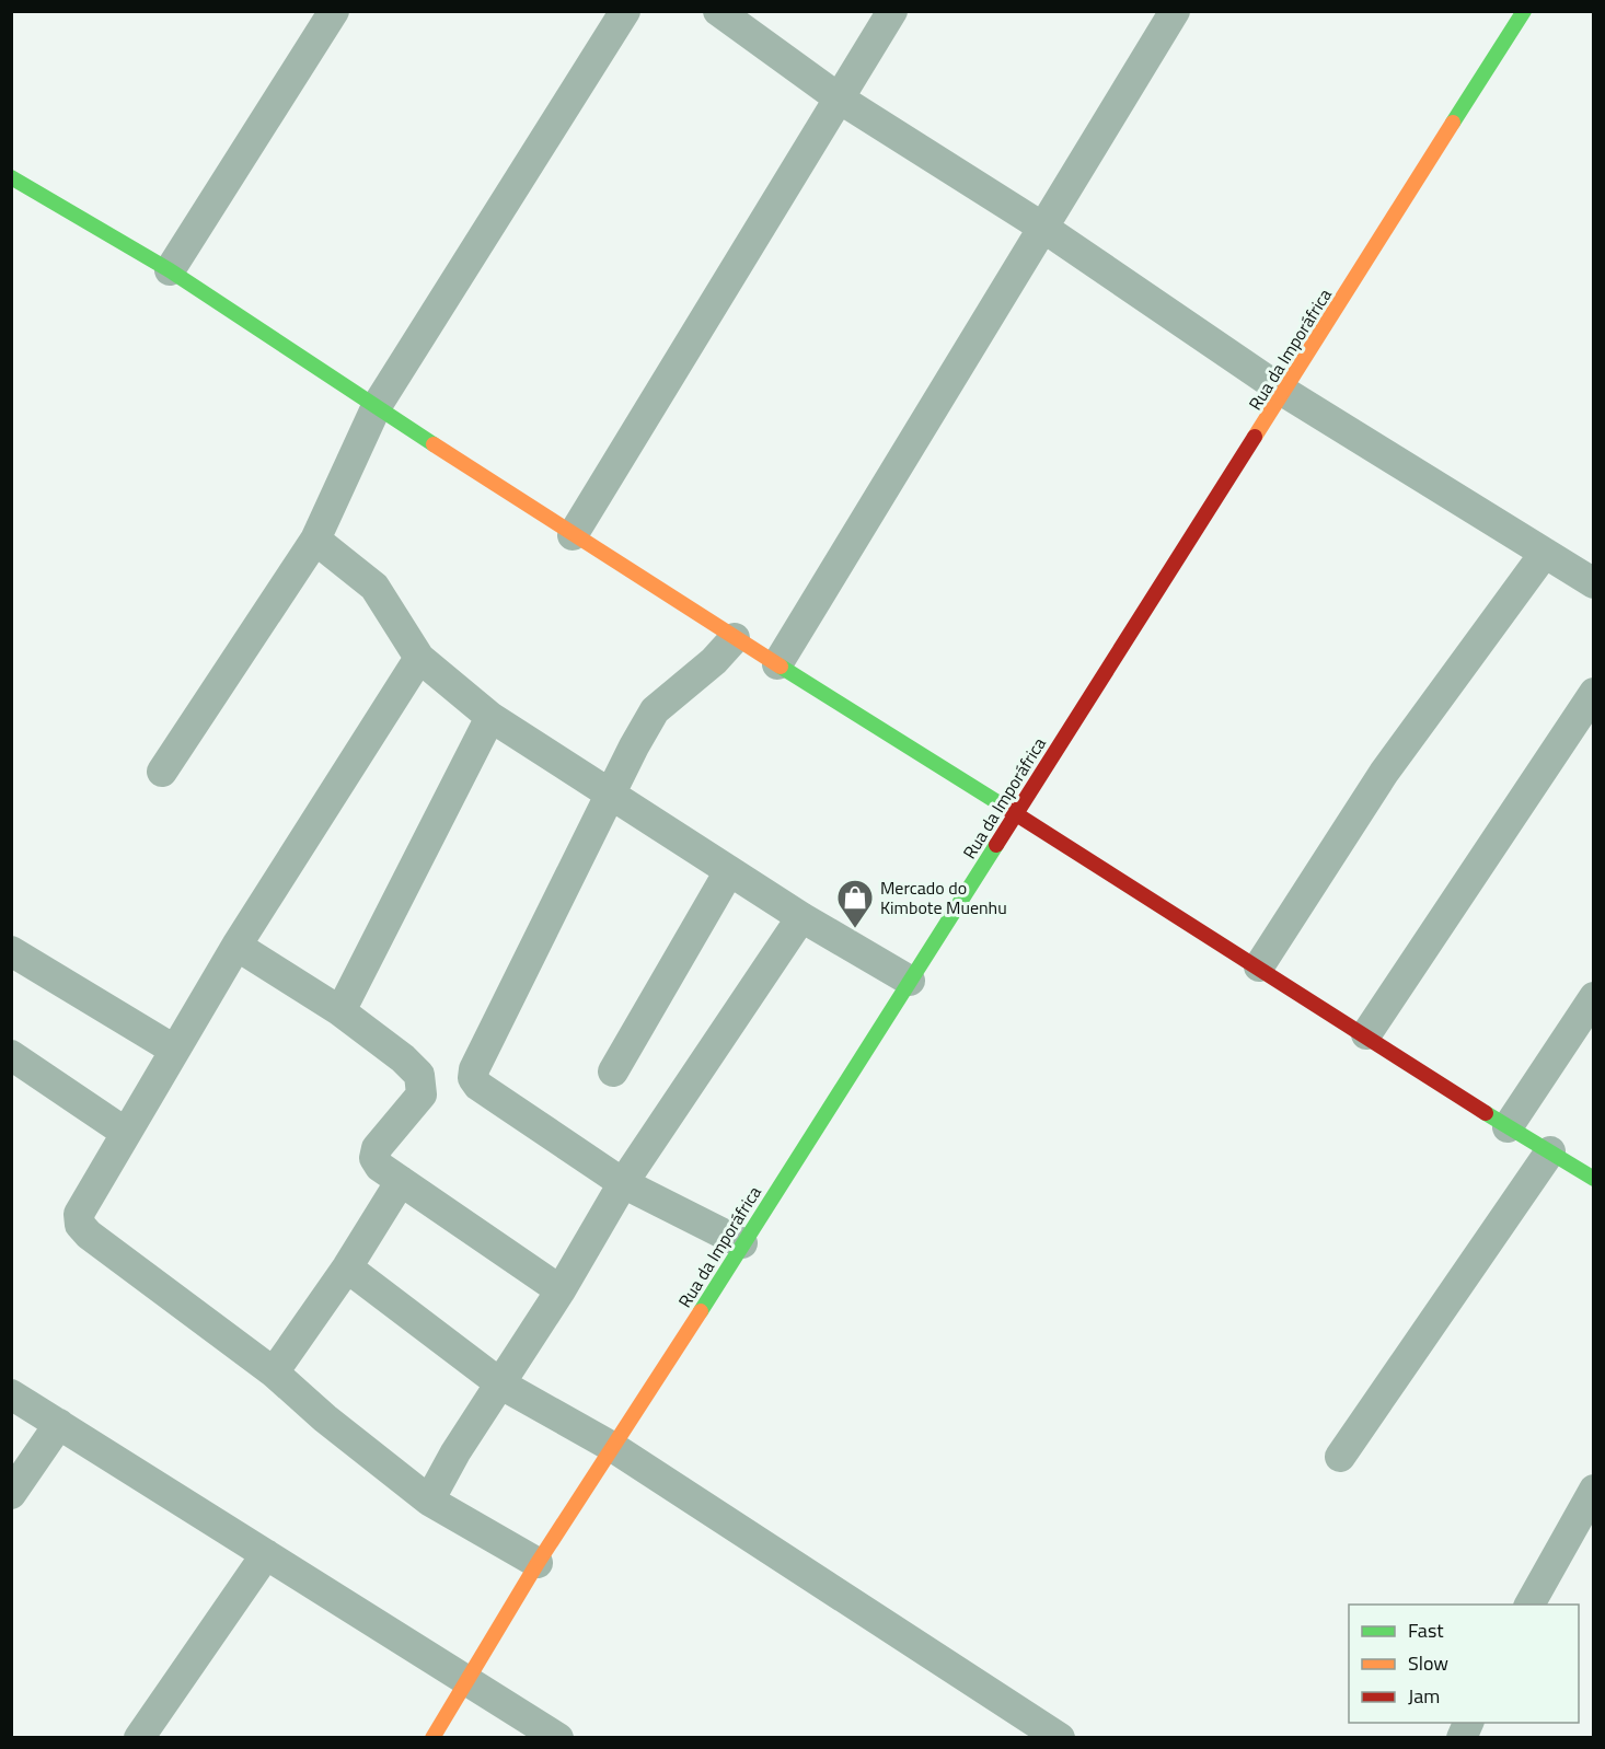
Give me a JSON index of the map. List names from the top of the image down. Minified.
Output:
{"streets":{"street":["Rua da Imporáfrica"]},"places":{"shop":["Mercado do Kimbote Muenhu"]},"legend":["Fast","Slow","Jam"]}
